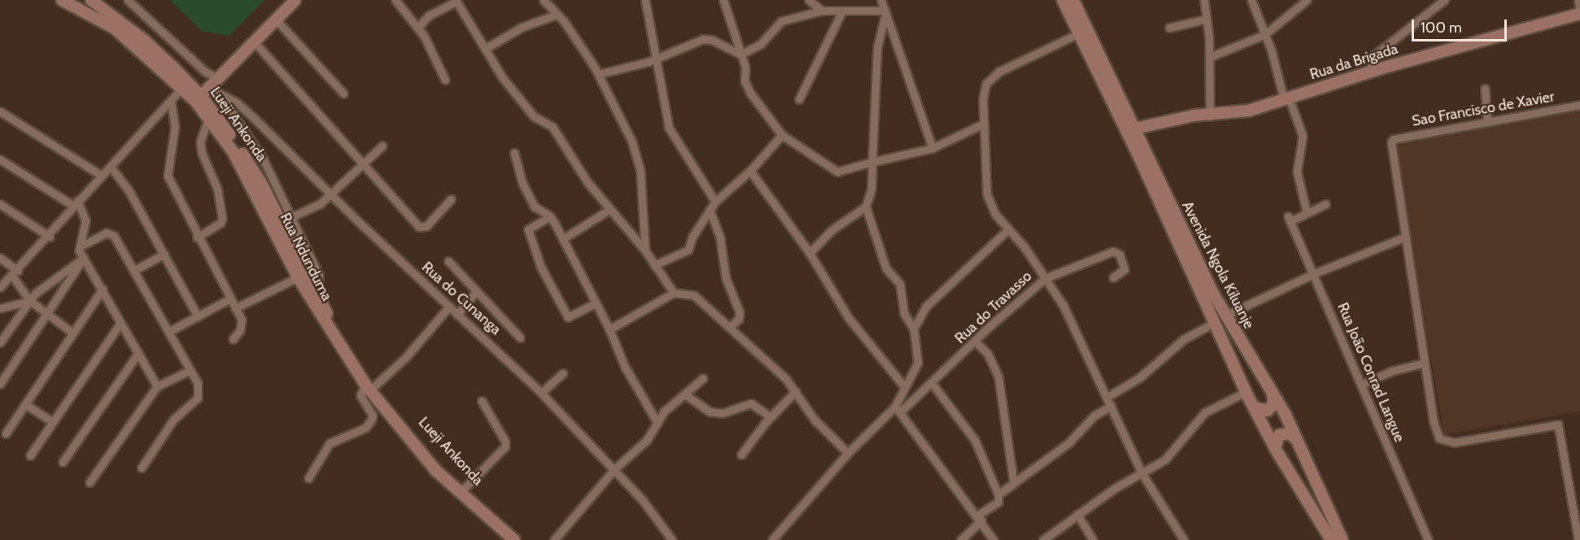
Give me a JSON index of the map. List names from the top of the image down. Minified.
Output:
{"streets":{"main road":["Rua da Brigada","Lueji Ankonda","Rua Ndunduma","Avenida Ngola Kiluanje"],"street":["Sao Francisco de Xavier","Rua do Cunanga","Rua do Travasso","Rua João Conrad Langue"]},"crossings":[["Rua da Brigada","Avenida Ngola Kiluanje"],["Lueji Ankonda","Rua Ndunduma"],["Lueji Ankonda","Rua do Cunanga"]],"scale_bar":"100 m"}
